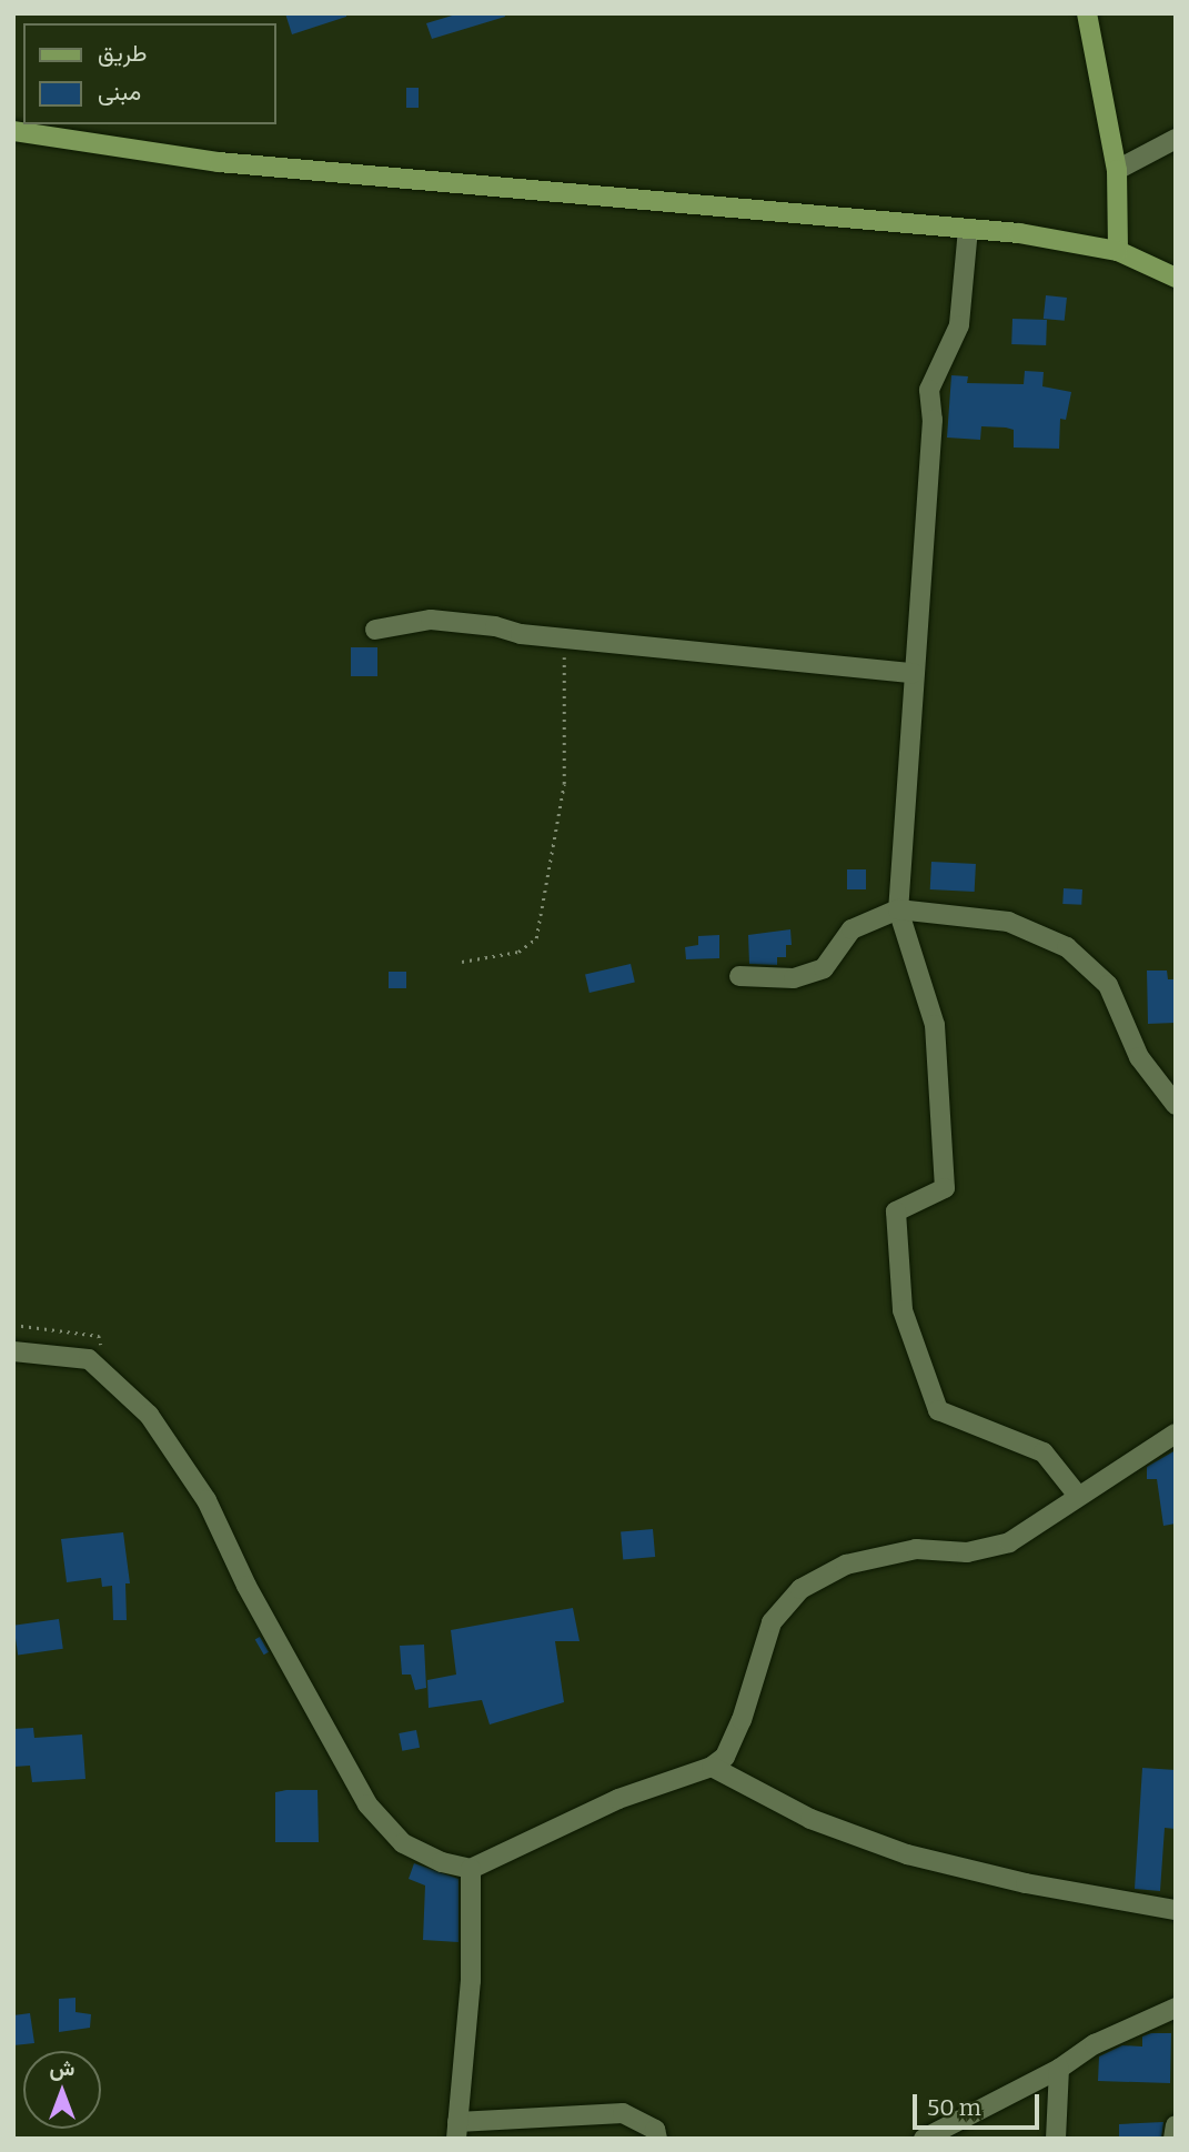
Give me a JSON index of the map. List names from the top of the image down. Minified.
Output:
{"legend":["طريق","مبنى"],"scale_bar":"50 m","north":"top"}
